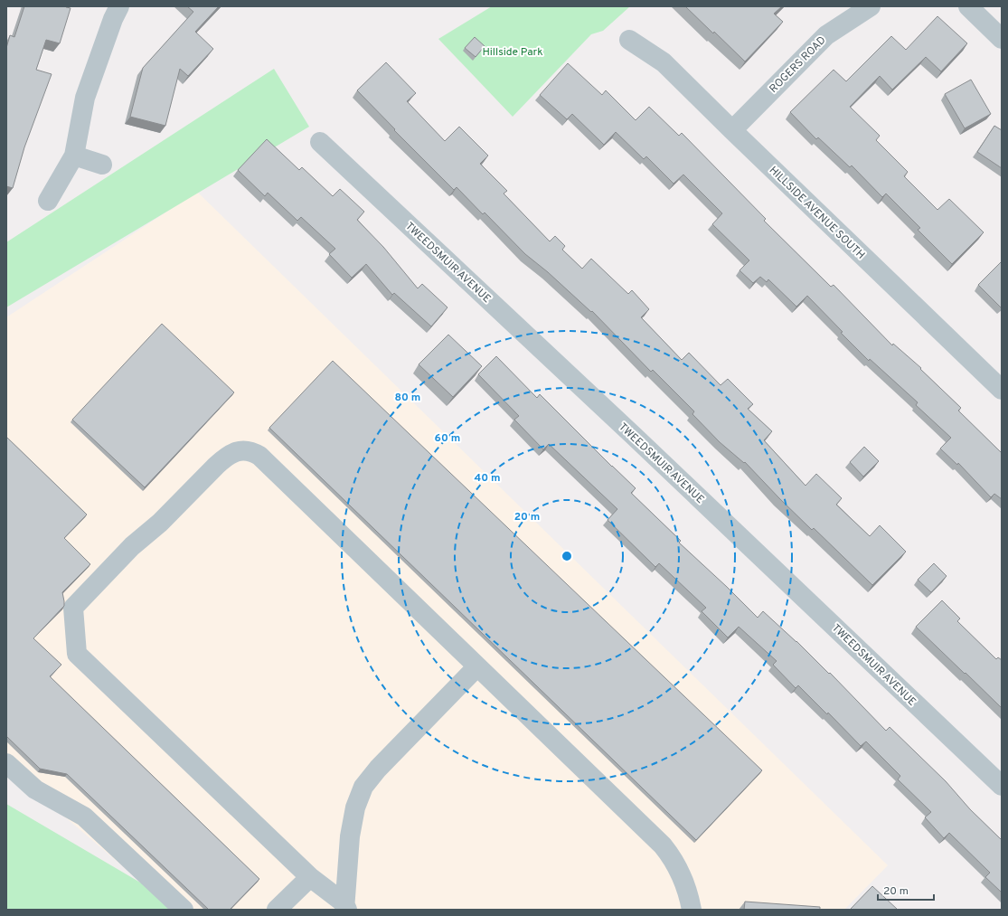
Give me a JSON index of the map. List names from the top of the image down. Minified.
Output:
{"streets":{"street":["ROGERS ROAD","HILLSIDE AVENUE SOUTH","TWEEDSMUIR AVENUE"]},"crossings":[["ROGERS ROAD","HILLSIDE AVENUE SOUTH"]],"parks":["Hillside Park"],"scale_bar":"20 m","rings":["80 m","60 m","40 m","20 m"]}
